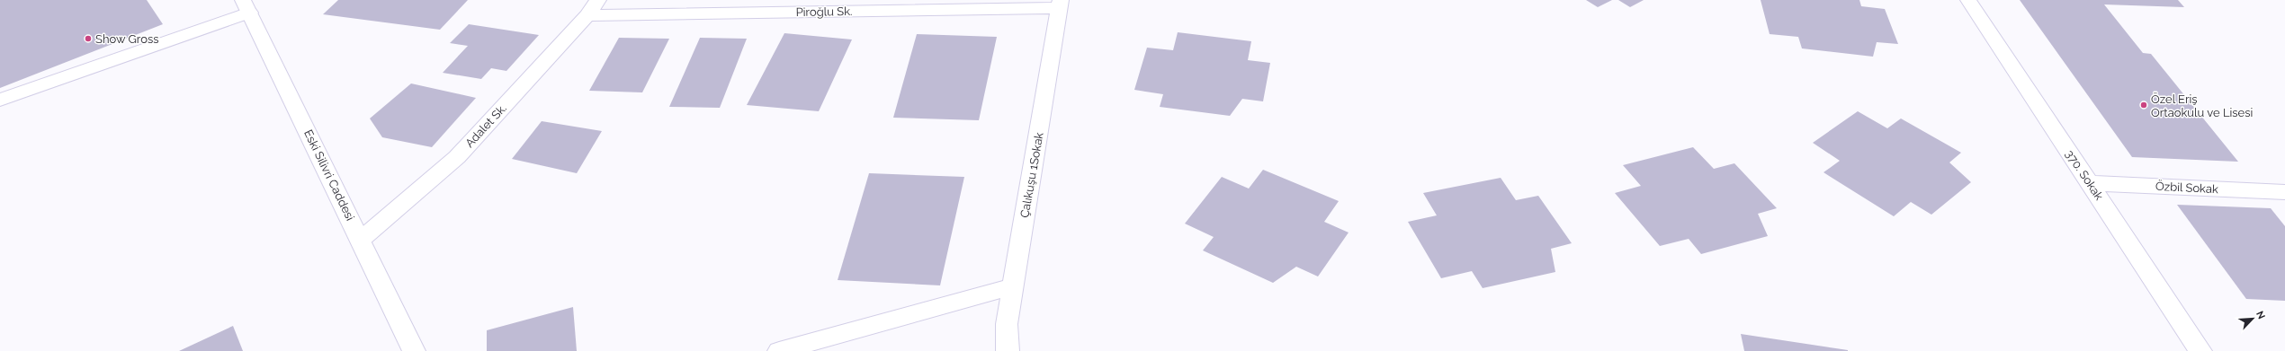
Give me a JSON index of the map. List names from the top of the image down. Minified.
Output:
{"streets":{"street":["Piroğlu Sk.","Adalet Sk.","Eski Silivri Caddesi","Çalıkuşu 1Sokak","370. Sokak","Özbil Sokak"]},"crossings":[["Piroğlu Sk.","Adalet Sk."],["Piroğlu Sk.","Çalıkuşu 1Sokak"],["Adalet Sk.","Eski Silivri Caddesi"],["370. Sokak","Özbil Sokak"]],"places":["Show Gross","Özel Eriş Ortaokulu ve Lisesi"],"north":"top right"}
